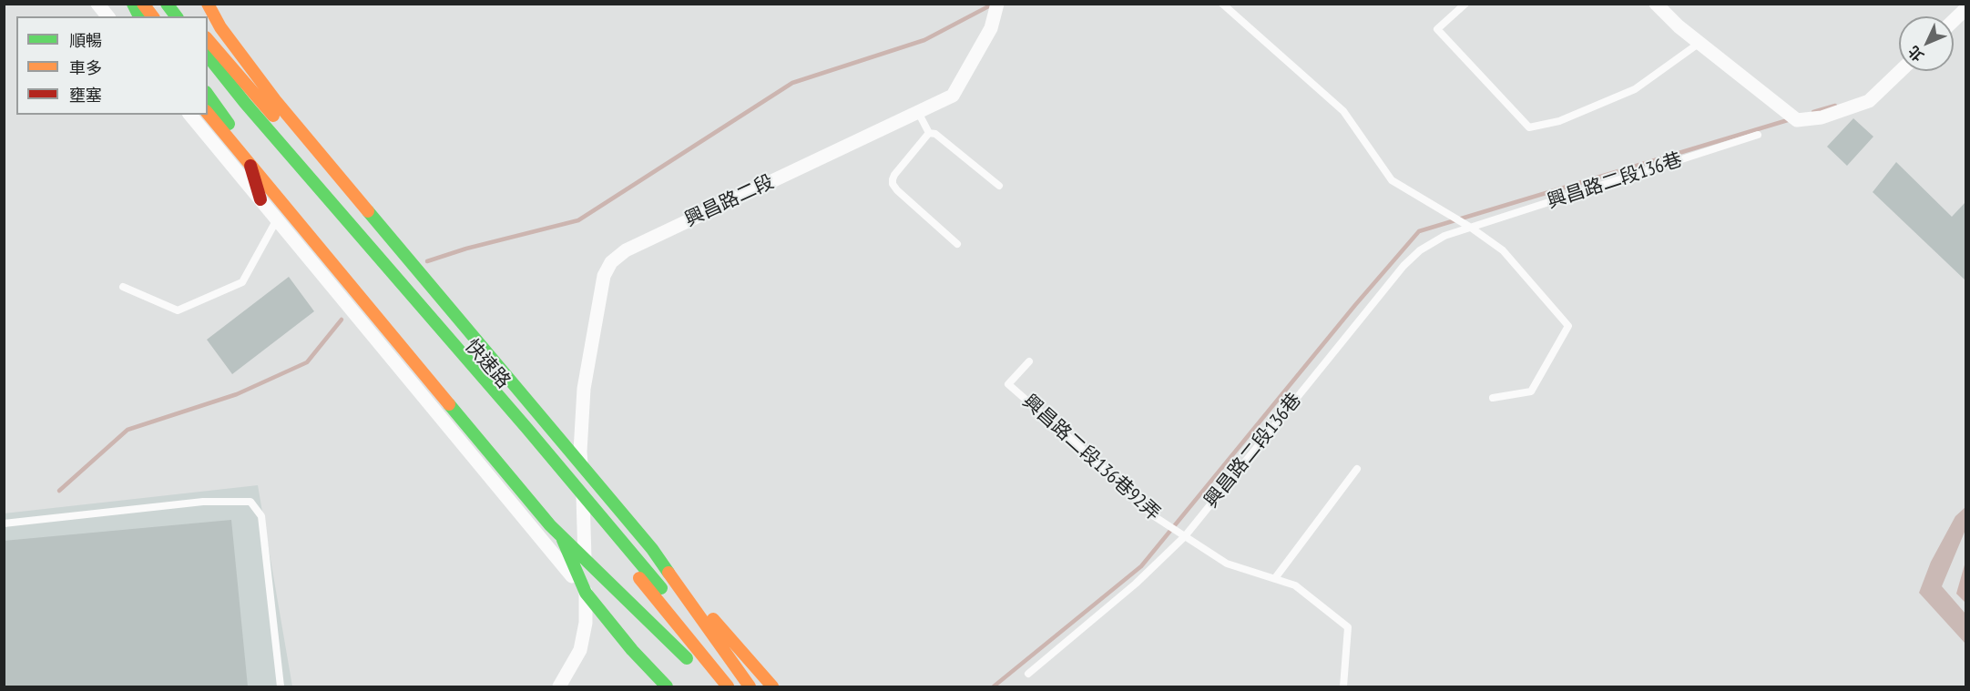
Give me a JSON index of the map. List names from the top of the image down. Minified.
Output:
{"streets":{"main road":["快速路"],"street":["興昌路二段"],"lane":["興昌路二段136巷","興昌路二段136巷92弄"]},"crossings":[["興昌路二段136巷","興昌路二段136巷92弄"],["興昌路二段","快速路"]],"legend":["順暢","車多","壅塞"],"north":"bottom left"}
